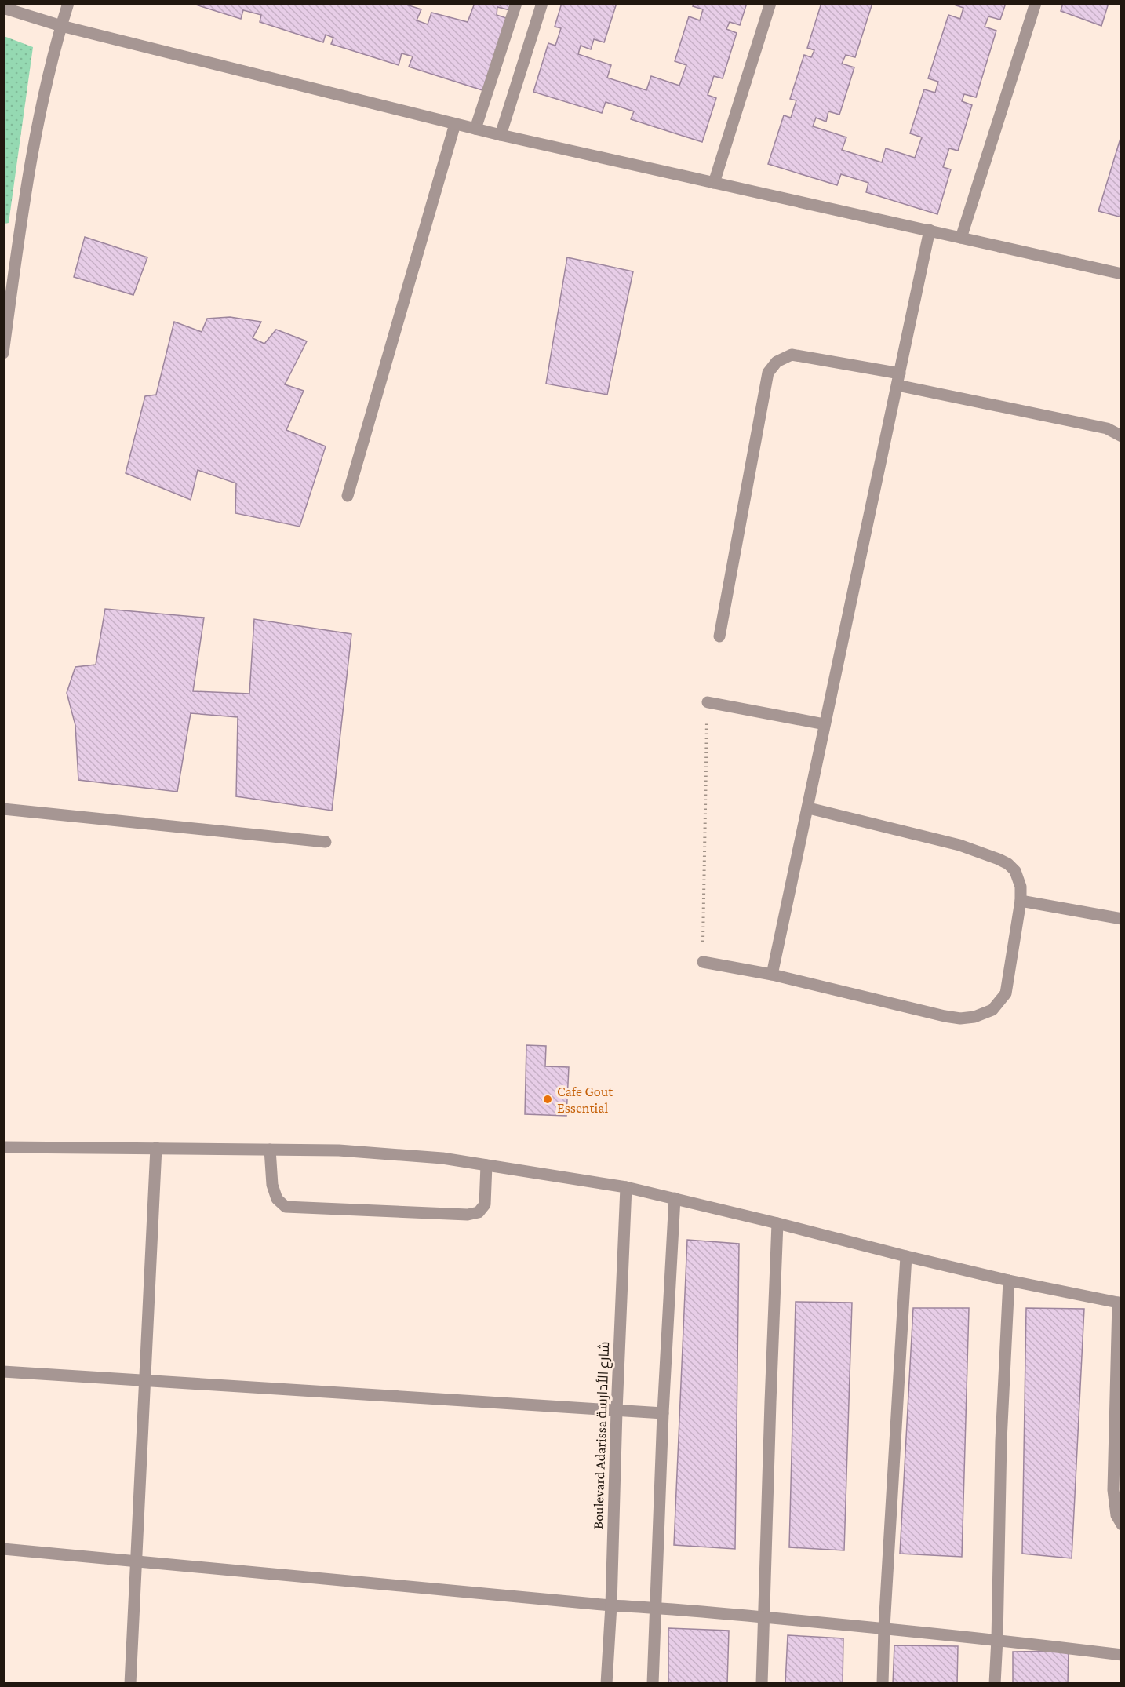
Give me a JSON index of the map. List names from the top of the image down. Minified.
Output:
{"streets":{"street":["Boulevard Adarissa شارع الأدارسة"]},"places":["Cafe Gout Essential"]}
